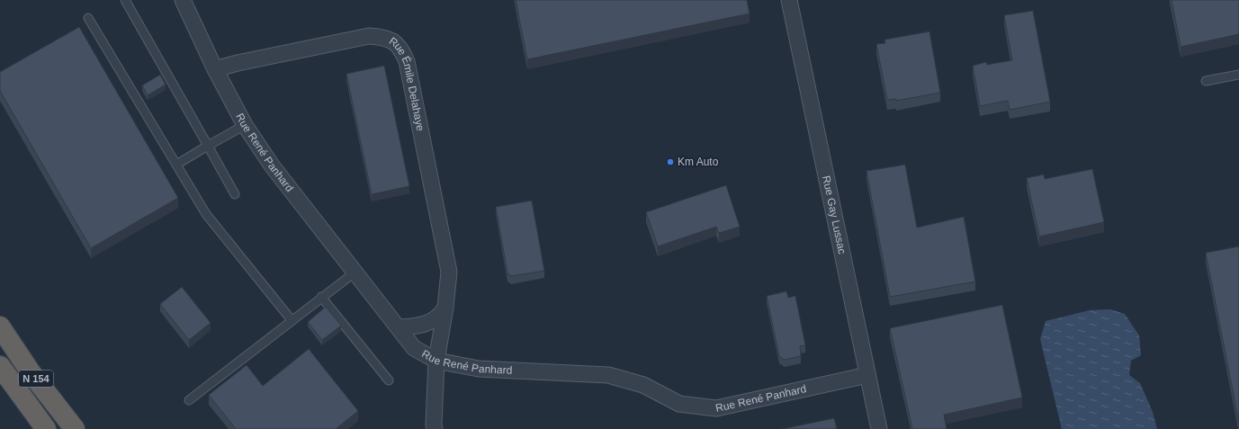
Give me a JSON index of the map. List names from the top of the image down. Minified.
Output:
{"streets":{"highway":["N 154"],"street":["Rue Émile Delahaye","Rue René Panhard","Rue Gay Lussac"]},"crossings":[["Rue Émile Delahaye","Rue René Panhard"],["Rue René Panhard","Rue Gay Lussac"]],"places":["Km Auto"]}
